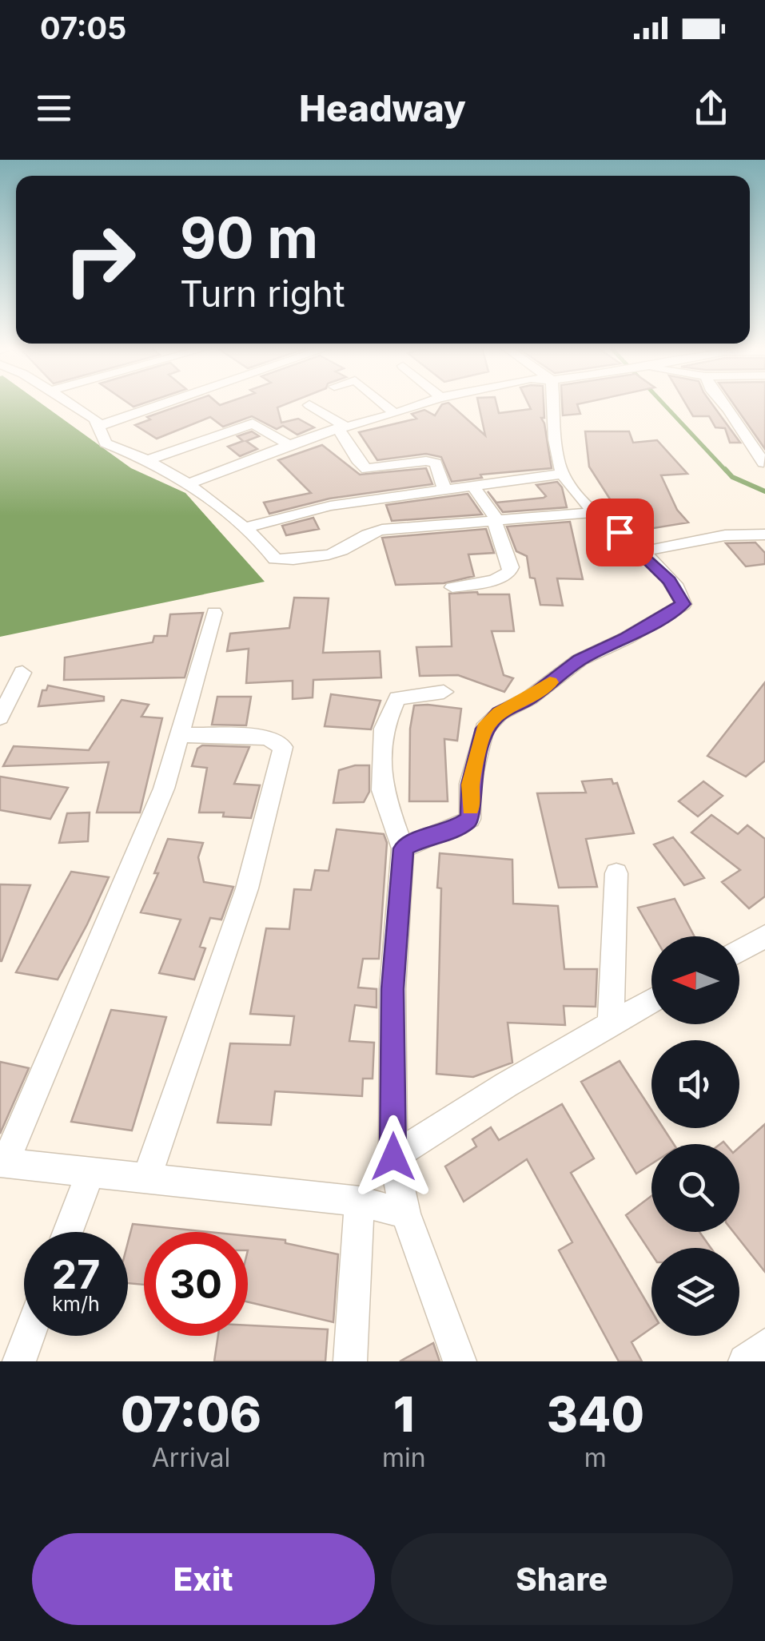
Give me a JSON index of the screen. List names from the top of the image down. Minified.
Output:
{"north":"left","page":{"status":"07:05","header":"Headway","turn":["90 m","Turn right"],"speed":"27 km/h","limit":"30","eta":["07:06","Arrival","1","min","340","m"],"buttons":["Exit","Share"]}}
